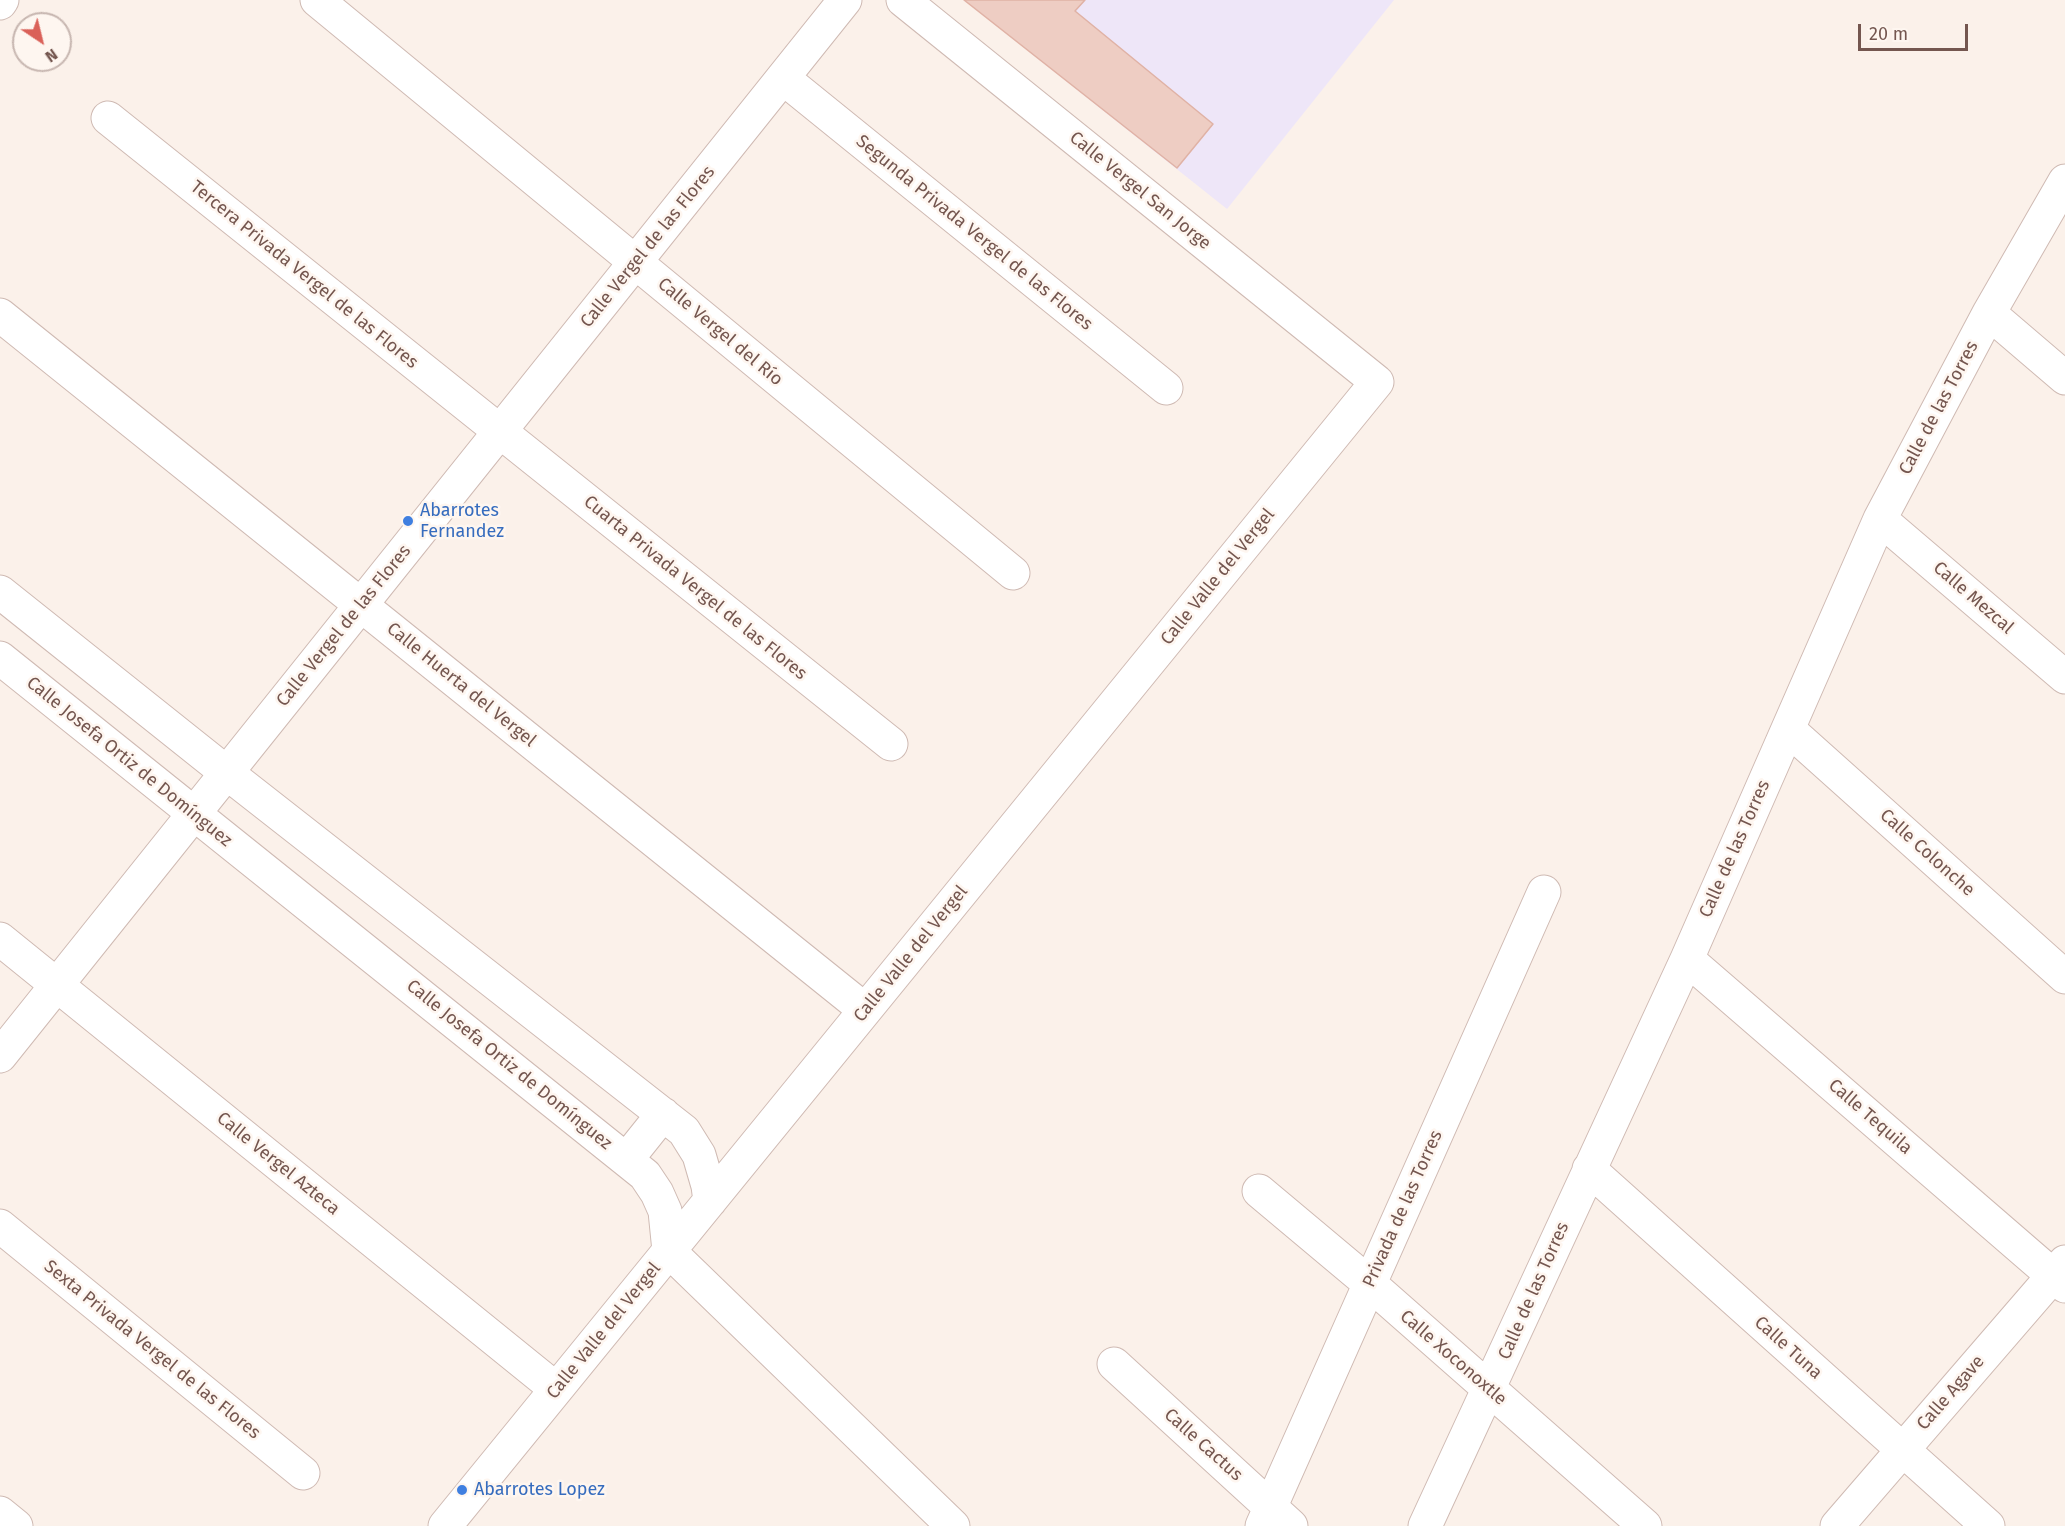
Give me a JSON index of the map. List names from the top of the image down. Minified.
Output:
{"streets":{"street":["Calle Vergel San Jorge","Segunda Privada Vergel de las Flores","Calle Vergel de las Flores","Tercera Privada Vergel de las Flores","Calle Vergel del Río","Calle de las Torres","Calle Valle del Vergel","Cuarta Privada Vergel de las Flores","Calle Mezcal","Calle Huerta del Vergel","Calle Josefa Ortiz de Domínguez","Calle Colonche","Calle Tequila","Calle Vergel Azteca","Privada de las Torres","Calle Tuna","Sexta Privada Vergel de las Flores","Calle Xoconoxtle","Calle Agave","Calle Cactus"]},"crossings":[["Calle Vergel San Jorge","Calle Valle del Vergel"],["Segunda Privada Vergel de las Flores","Calle Vergel de las Flores"],["Calle Vergel de las Flores","Tercera Privada Vergel de las Flores"],["Calle Vergel de las Flores","Calle Vergel del Río"],["Calle Vergel de las Flores","Cuarta Privada Vergel de las Flores"],["Calle Vergel de las Flores","Calle Huerta del Vergel"],["Calle Vergel de las Flores","Calle Josefa Ortiz de Domínguez"],["Calle Vergel de las Flores","Calle Vergel Azteca"],["Tercera Privada Vergel de las Flores","Cuarta Privada Vergel de las Flores"],["Calle de las Torres","Calle Mezcal"],["Calle de las Torres","Calle Colonche"],["Calle de las Torres","Calle Tequila"],["Calle de las Torres","Calle Tuna"],["Calle de las Torres","Calle Xoconoxtle"],["Calle Valle del Vergel","Calle Huerta del Vergel"],["Calle Valle del Vergel","Calle Josefa Ortiz de Domínguez"],["Calle Valle del Vergel","Calle Vergel Azteca"],["Calle Tequila","Calle Agave"],["Privada de las Torres","Calle Xoconoxtle"],["Privada de las Torres","Calle Cactus"],["Calle Tuna","Calle Agave"]],"places":["Abarrotes Fernandez","Abarrotes Lopez"],"scale_bar":"20 m","north":"bottom right"}
